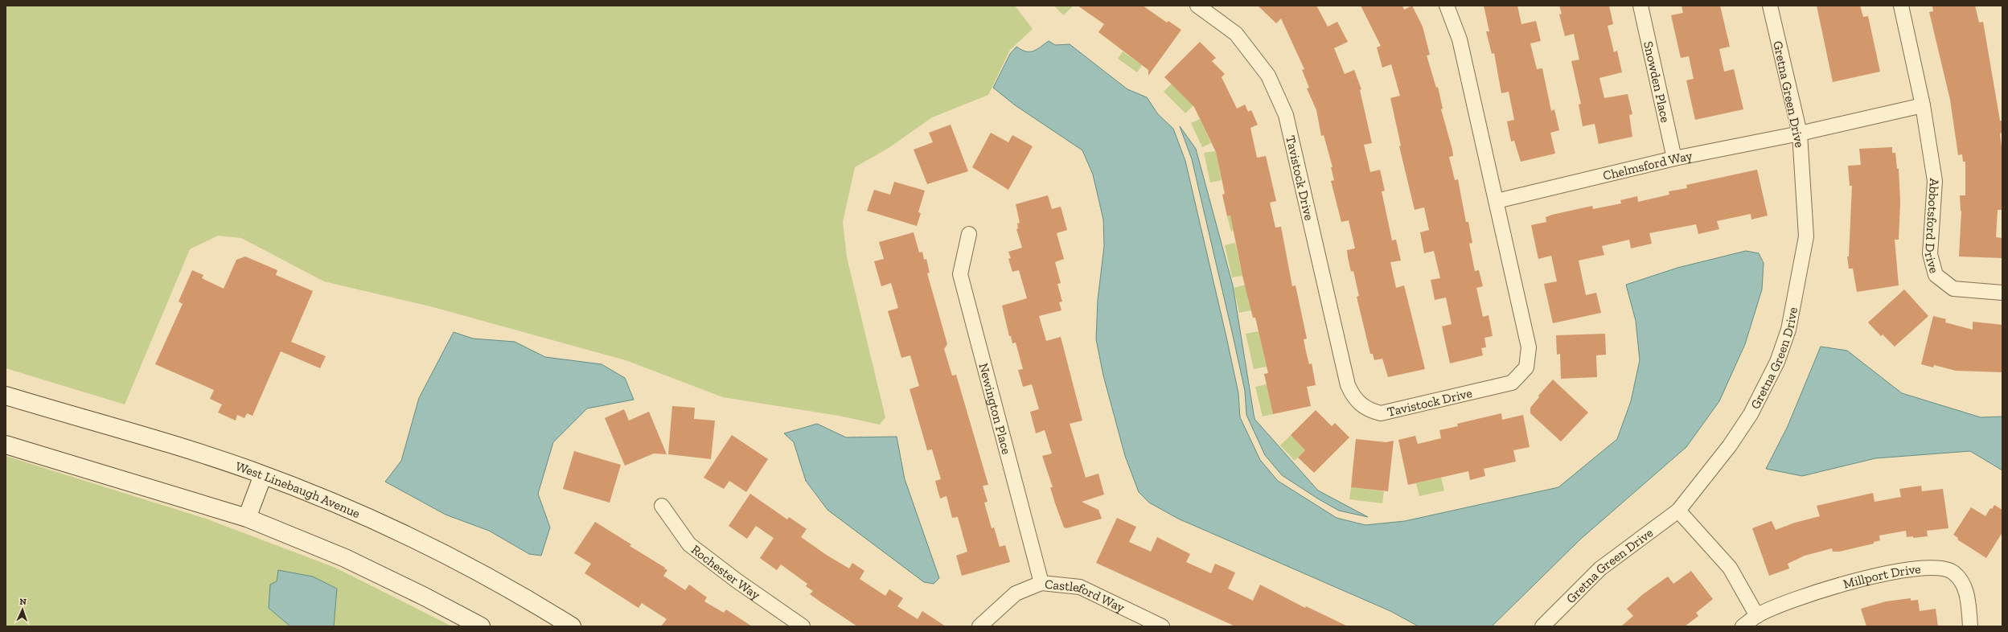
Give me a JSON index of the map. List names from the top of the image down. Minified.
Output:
{"streets":{"main road":["West Linebaugh Avenue"],"street":["Snowden Place","Gretna Green Drive","Chelmsford Way","Tavistock Drive","Abbotsford Drive","Newington Place","Rochester Way","Millport Drive","Castleford Way"]},"crossings":[["Snowden Place","Chelmsford Way"],["Gretna Green Drive","Chelmsford Way"],["Chelmsford Way","Tavistock Drive"],["Newington Place","Castleford Way"]],"north":"top"}
